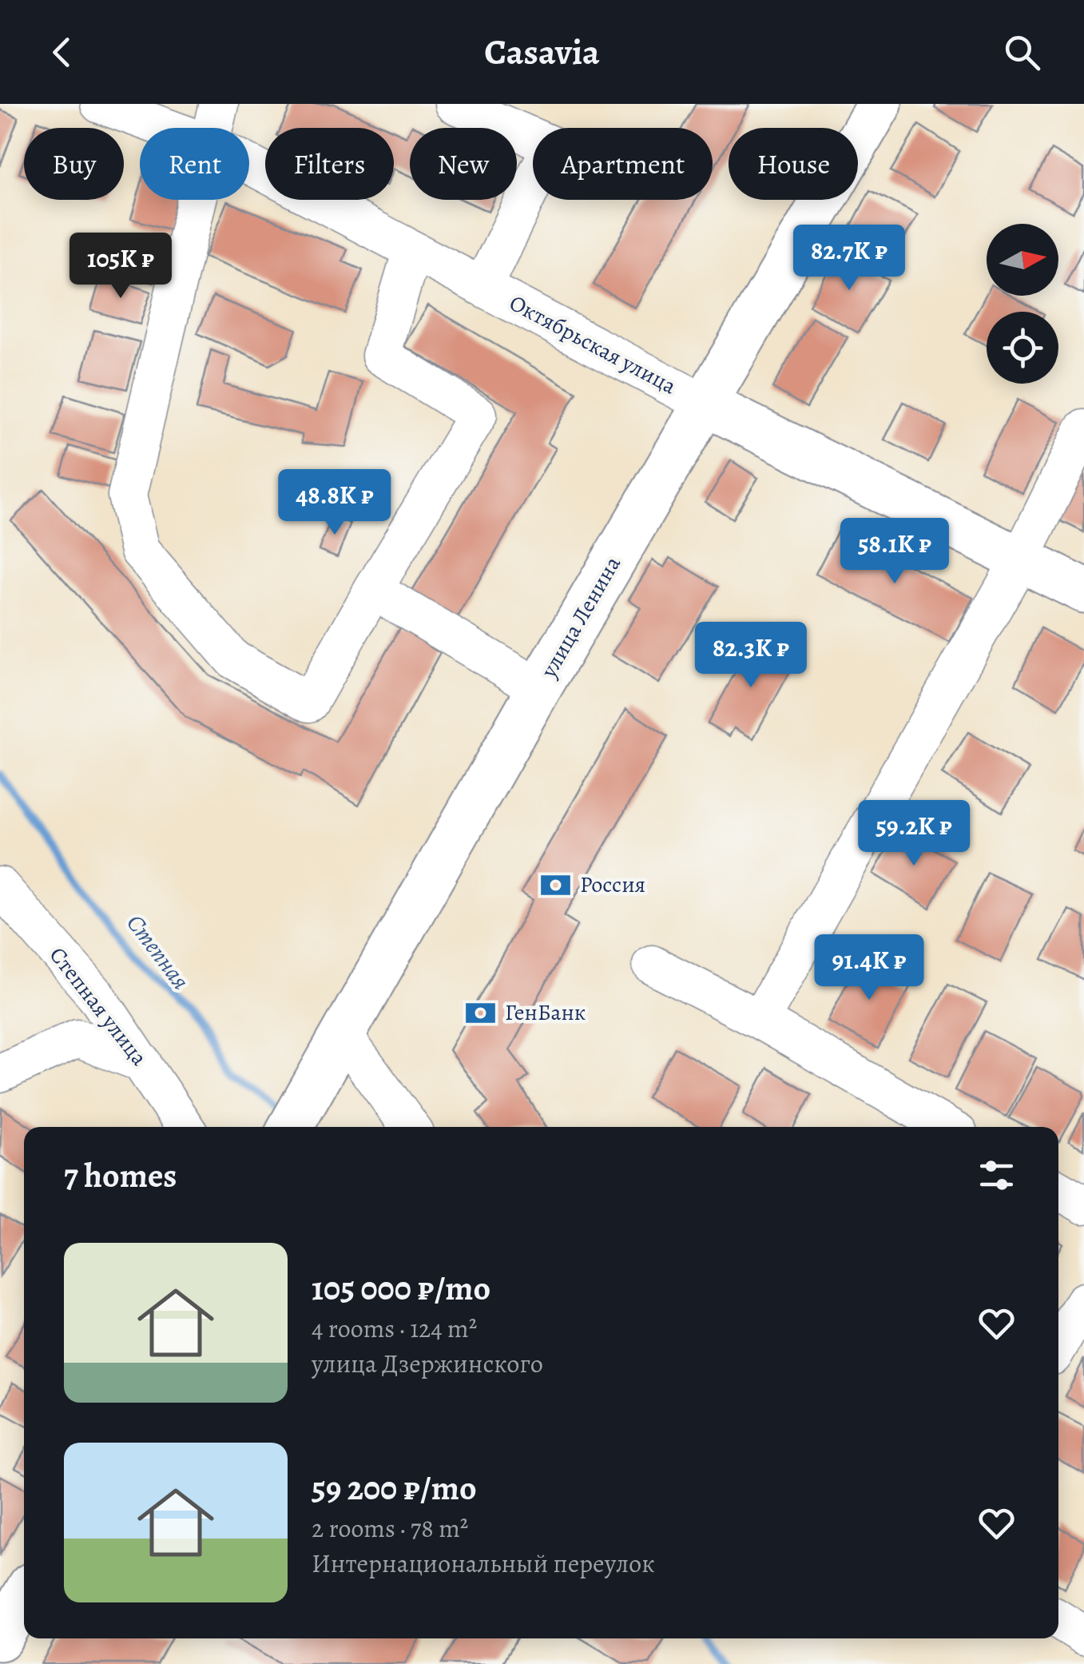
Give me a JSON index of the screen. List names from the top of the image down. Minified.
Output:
{"streets":{"main road":["Октябрьская улица","улица Ленина"],"street":["Степная улица"]},"crossings":[["Октябрьская улица","улица Ленина"]],"water":["Степная"],"places":{"bank":["Россия","ГенБанк"]},"north":"right","page":{"header":"Casavia","chip":["Buy","Rent","Filters","New","Apartment","House"],"price":["82.7K ₽","105K ₽","48.8K ₽","58.1K ₽","82.3K ₽","59.2K ₽","91.4K ₽"],"heading":"7 homes","list":[{"name":"105 000 ₽/mo","note":"4 rooms · 124 m² · улица Дзержинского"},{"name":"59 200 ₽/mo","note":"2 rooms · 78 m² · Интернациональный переулок"}]}}
